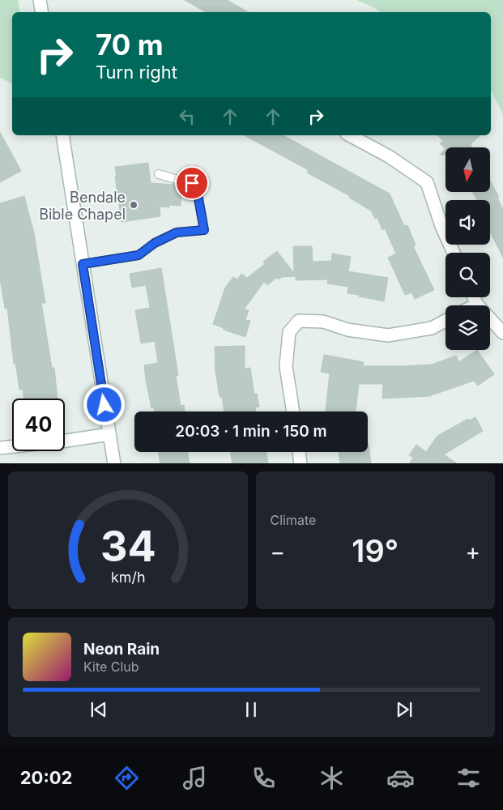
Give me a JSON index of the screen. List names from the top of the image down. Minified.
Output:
{"places":["Bendale Bible Chapel"],"north":"bottom","page":{"turn":["70 m","Turn right"],"limit":"40","trip":"20:03 · 1 min · 150 m","tile":"Climate","heat":["−","19°","+"],"song":["Neon Rain","Kite Club"],"tabs":"20:02","gauge":["34","km/h"]}}
